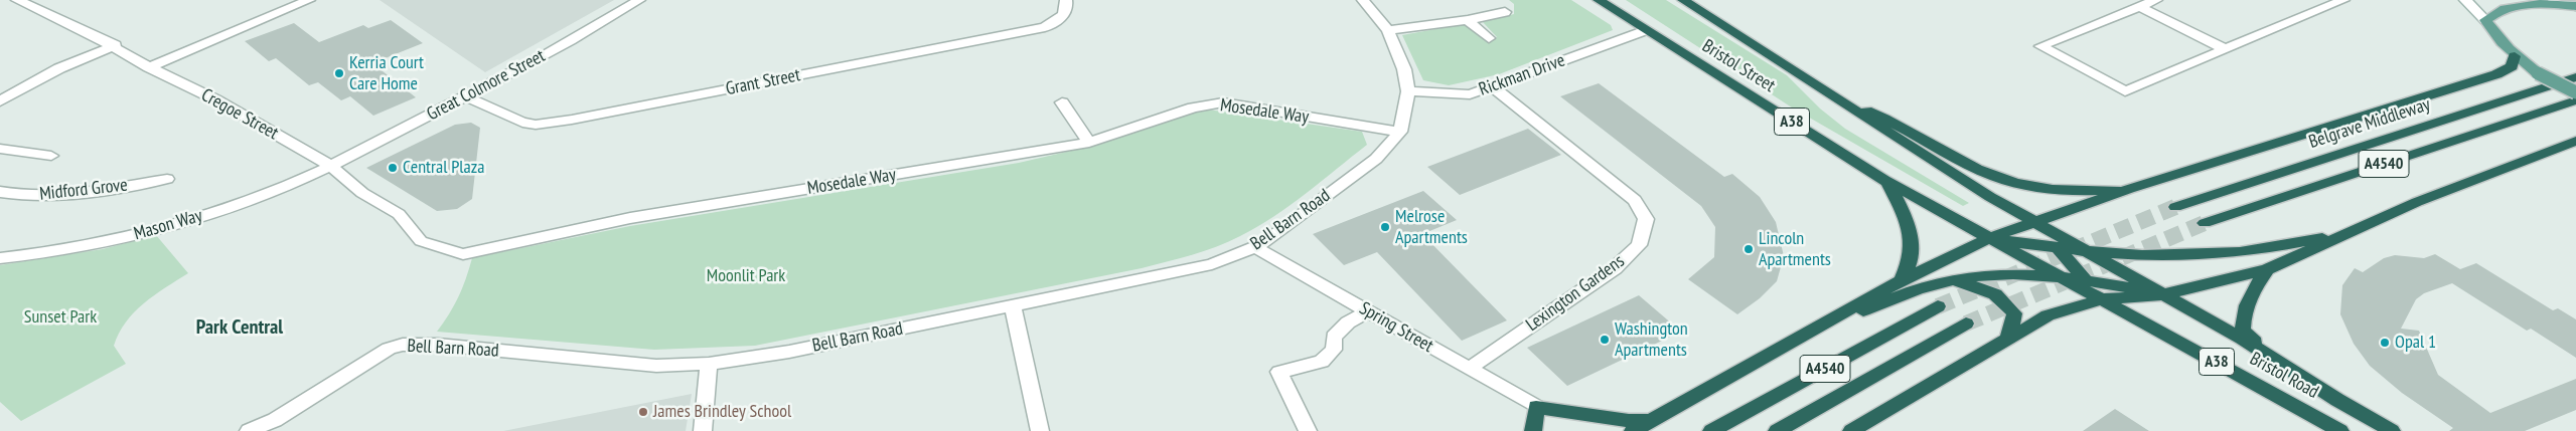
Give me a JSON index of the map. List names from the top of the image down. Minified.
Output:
{"streets":{"highway":["Bristol Street","A38","Belgrave Middleway","A4540","Bristol Road"],"street":["Rickman Drive","Grant Street","Great Colmore Street","Mosedale Way","Cregoe Street","Midford Grove","Bell Barn Road","Mason Way","Lexington Gardens","Spring Street"]},"crossings":[["Bristol Street","Rickman Drive"],["Bristol Street","A38"],["Rickman Drive","Lexington Gardens"],["Grant Street","Great Colmore Street"],["Great Colmore Street","Mosedale Way"],["Great Colmore Street","Cregoe Street"],["Great Colmore Street","Mason Way"],["Mosedale Way","Cregoe Street"],["Mosedale Way","Bell Barn Road"],["Mosedale Way","Mason Way"],["Cregoe Street","Mason Way"],["A38","Bristol Road"],["Bell Barn Road","Spring Street"],["Lexington Gardens","Spring Street"]],"districts":["Park Central"],"parks":["Moonlit Park","Sunset Park"],"places":["Kerria Court Care Home","Central Plaza","Melrose Apartments","Lincoln Apartments","Washington Apartments","Opal 1","James Brindley School"]}
